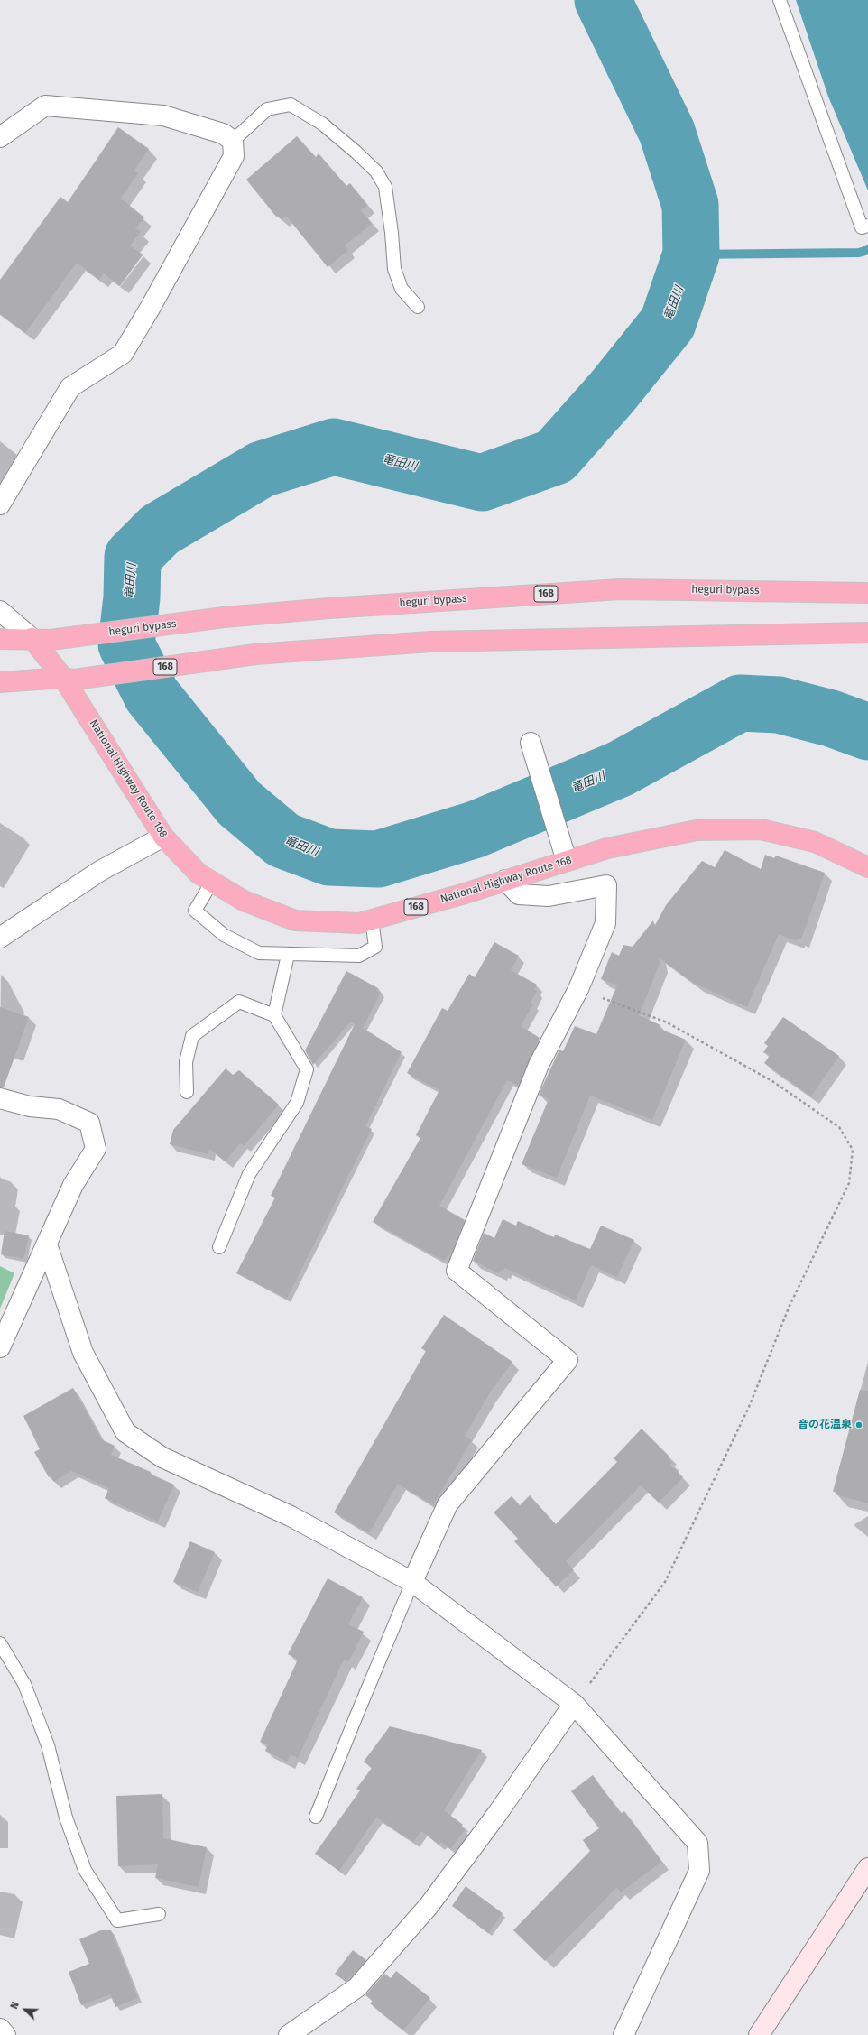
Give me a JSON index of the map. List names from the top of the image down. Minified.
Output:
{"streets":{"highway":["heguri bypass","168","National Highway Route 168"]},"crossings":[["heguri bypass","National Highway Route 168"],["168","National Highway Route 168"]],"water":["竜田川"],"places":["音の花温泉"],"north":"top left"}
